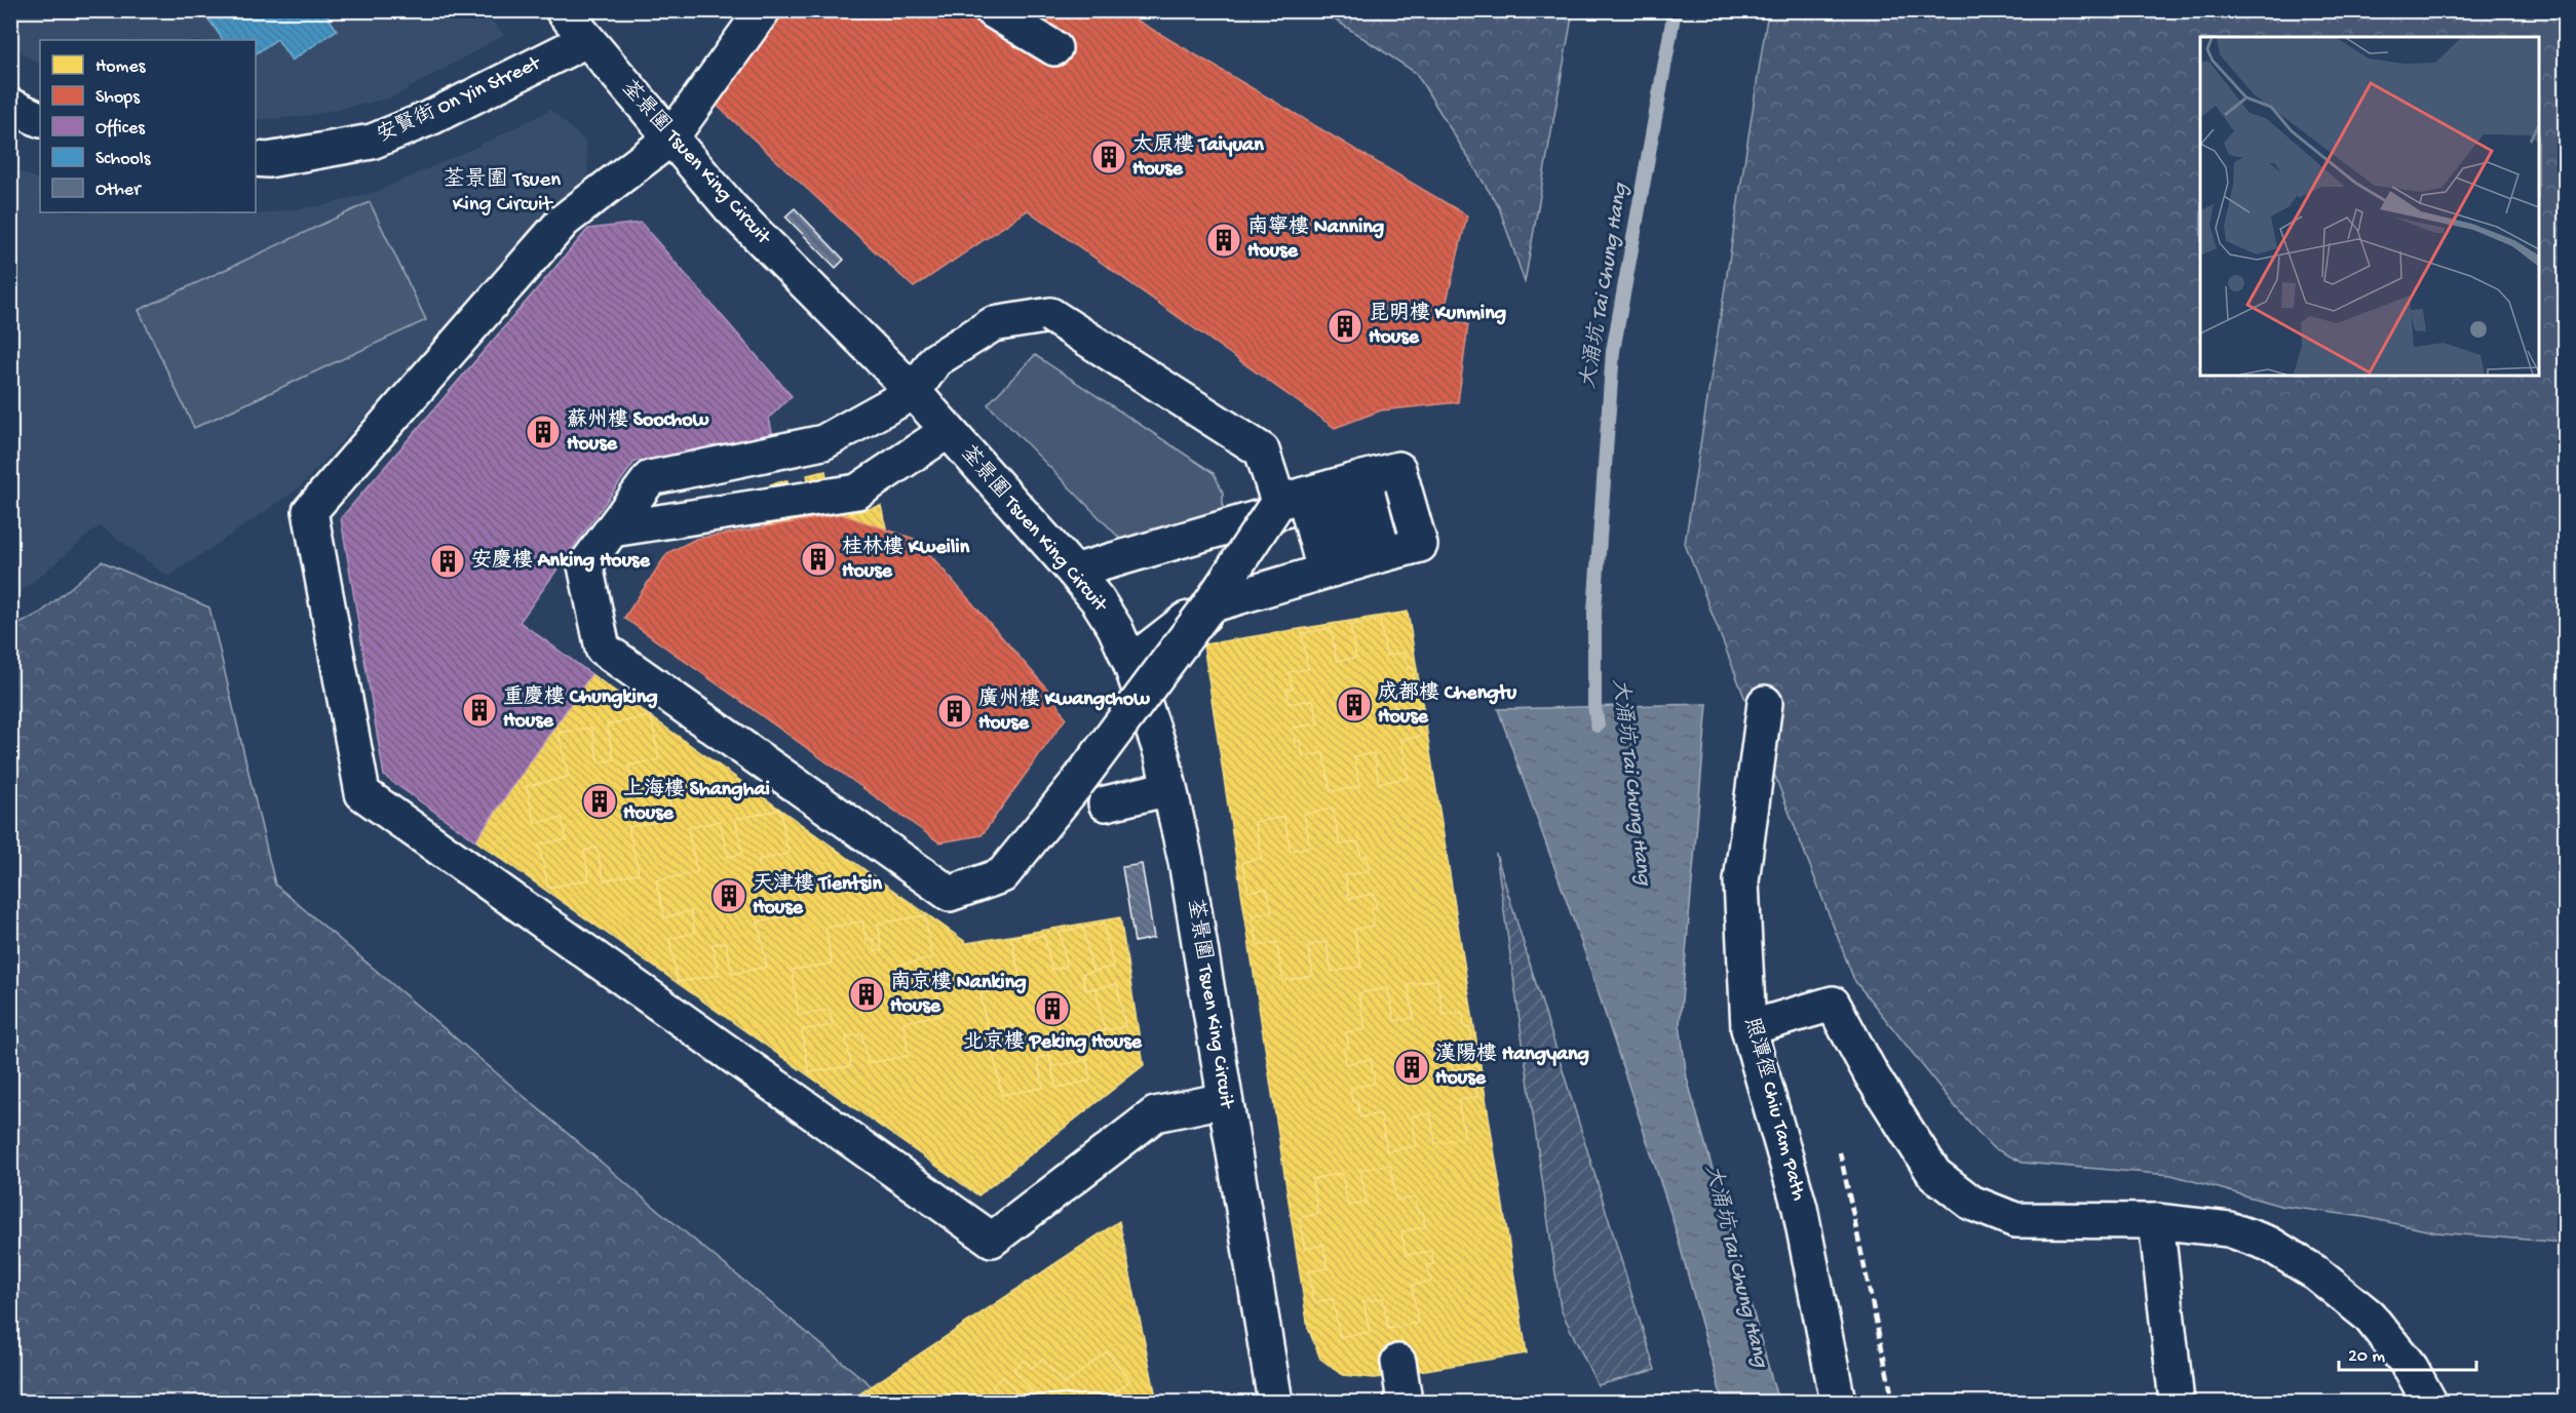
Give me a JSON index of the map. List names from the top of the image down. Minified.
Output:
{"streets":{"street":["安賢街 On Yin Street","荃景圍 Tsuen King Circuit","照潭徑 Chiu Tam Path"]},"crossings":[["安賢街 On Yin Street","荃景圍 Tsuen King Circuit"]],"districts":["荃景圍 Tsuen King Circuit"],"water":["大涌坑 Tai Chung Hang"],"places":{"building":["太原樓 Taiyuan House","南寧樓 Nanning House","昆明樓 Kunming House","蘇州樓 Soochow House","桂林樓 Kweilin House","安慶樓 Anking House","成都樓 Chengtu House","重慶樓 Chungking House","廣州樓 Kwangchow House","上海樓 Shanghai House","天津樓 Tientsin House","南京樓 Nanking House","北京樓 Peking House","漢陽樓 Hangyang House"]},"legend":["Homes","Shops","Offices","Schools","Other"],"scale_bar":"20 m"}
